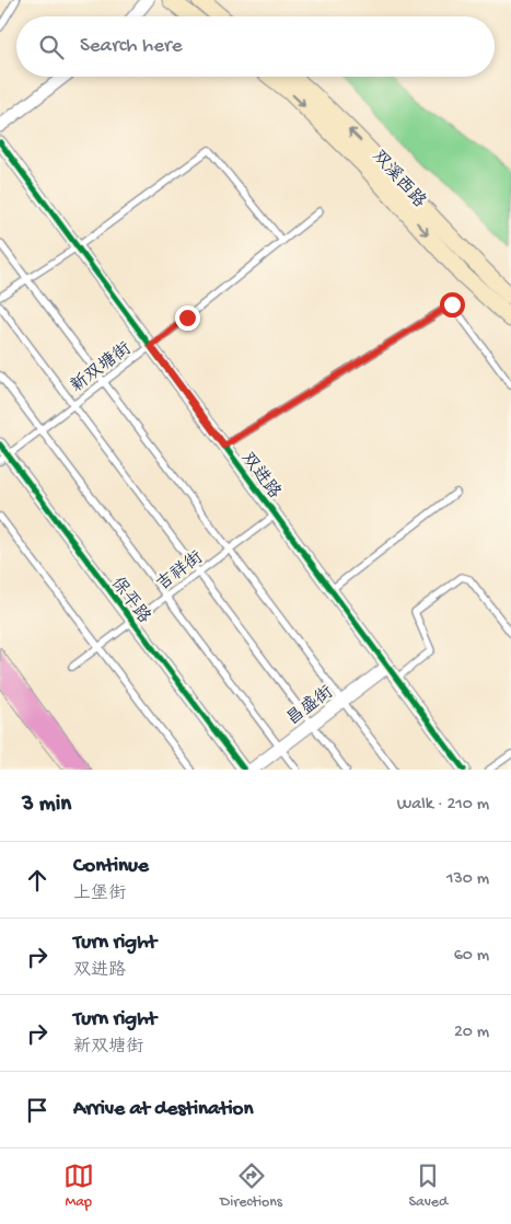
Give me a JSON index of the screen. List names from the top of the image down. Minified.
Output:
{"streets":{"main road":["双溪西路"],"street":["双进路","保平路","昌盛街"],"lane":["新双塘街","吉祥街"]},"crossings":[["新双塘街","双进路"],["新双塘街","保平路"],["双进路","吉祥街"],["双进路","昌盛街"],["吉祥街","保平路"]],"page":{"search":"Search here","heading":["3 min","Walk · 210 m"],"list":[["Continue","上堡街","130 m"],["Turn right","双进路","60 m"],["Turn right","新双塘街","20 m"],"Arrive at destination"],"nav":["Map","Directions","Saved"]}}
